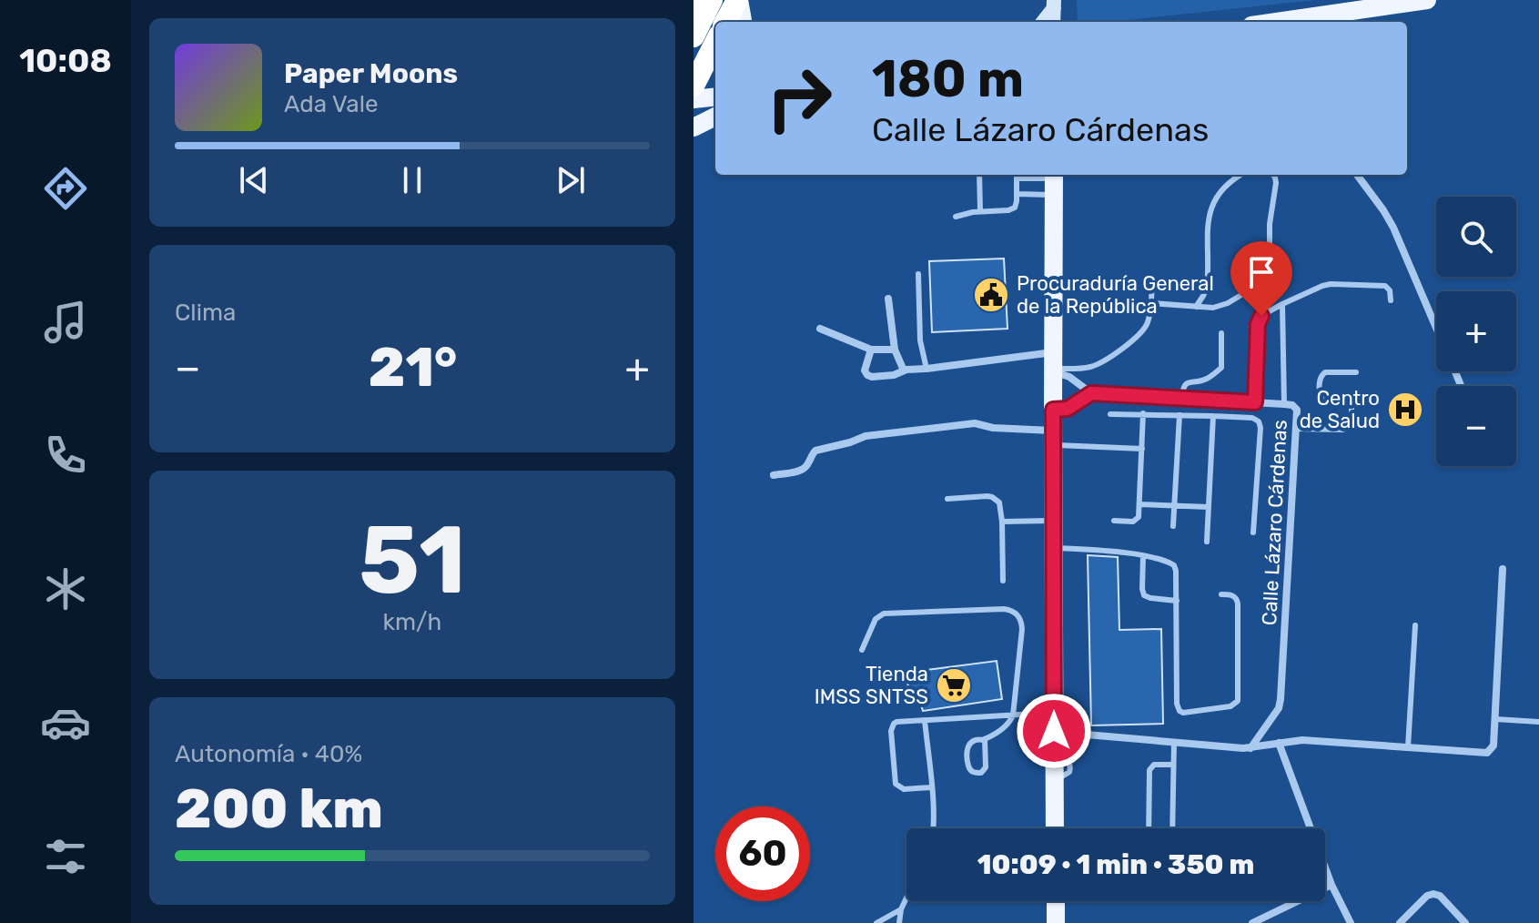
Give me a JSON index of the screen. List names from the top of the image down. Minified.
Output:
{"streets":{"street":["Calle Lázaro Cárdenas"]},"places":{"public building":["Procuraduría General de la República"],"hospital":["Centro de Salud"],"supermarket":["Tienda IMSS SNTSS"]},"page":{"tabs":"10:08","turn":["180 m","Calle Lázaro Cárdenas"],"song":["Paper Moons","Ada Vale"],"map_buttons":["+","−"],"tile":["Clima",["51","km/h"],["Autonomía · 40%","200 km"]],"heat":["−","21°","+"],"limit":"60","trip":"10:09 · 1 min · 350 m"}}
